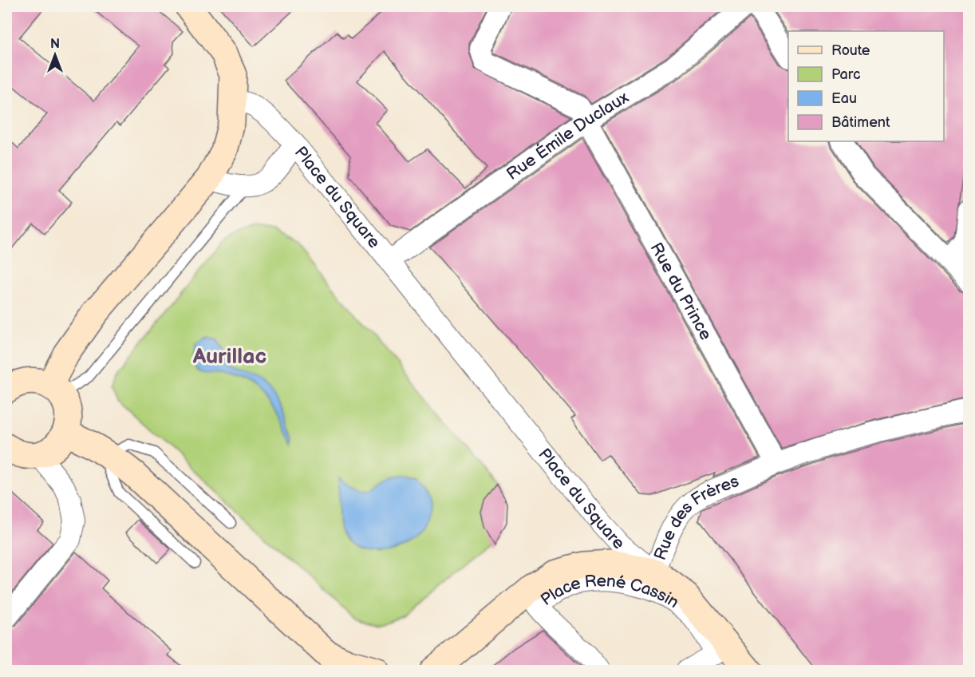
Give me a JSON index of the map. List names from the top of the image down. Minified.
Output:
{"streets":{"street":["Rue Émile Duclaux","Place du Square","Rue du Prince","Rue des Frères","Place René Cassin"]},"crossings":[["Rue Émile Duclaux","Place du Square"],["Rue Émile Duclaux","Rue du Prince"],["Place du Square","Rue des Frères"],["Rue du Prince","Rue des Frères"]],"districts":["Aurillac"],"legend":["Route","Parc","Eau","Bâtiment"],"north":"top"}
